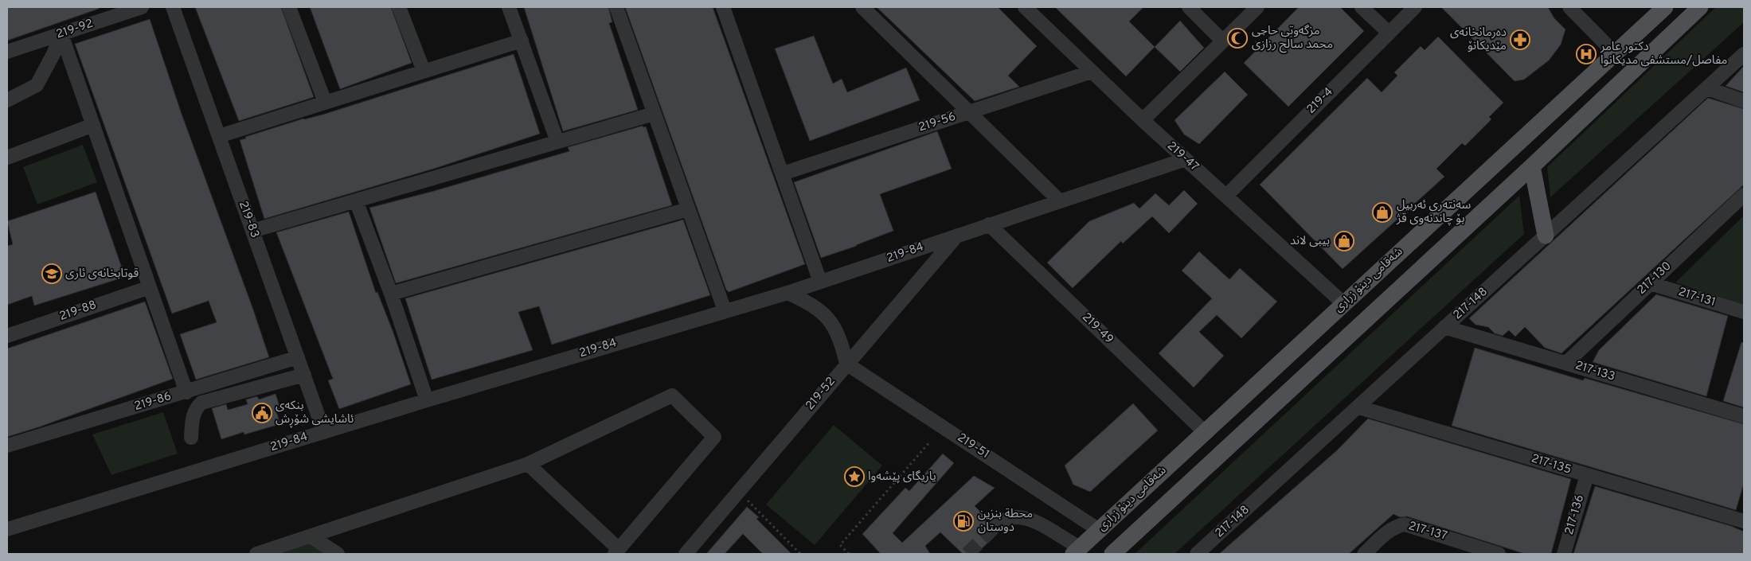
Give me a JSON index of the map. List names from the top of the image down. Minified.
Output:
{"streets":{"main road":["شەقامی دینۆ زراری"],"street":["219-92","219-4","219-56","219-47","219-83","219-84","217-130","217-131","217-148","219-88","219-49","217-133","219-52","219-86","219-51","217-135","217-136","217-137"]},"crossings":[["219-4","219-47"],["219-56","219-47"],["219-47","219-84"],["219-47","شەقامی دینۆ زراری"],["219-83","219-84"],["219-83","219-86"],["219-84","219-49"],["219-84","219-52"],["217-130","217-131"],["217-130","217-133"],["شەقامی دینۆ زراری","219-49"],["شەقامی دینۆ زراری","219-51"],["217-148","217-133"],["217-148","217-135"],["219-52","219-51"],["217-135","217-136"]],"places":{"mosque":["مزگەوتی حاجی محمد سالح رزازی"],"pharmacy":["دەرمانخانەی مێدیکانۆ"],"hospital":["دكتور عامر مفاصل/مستشفى مديكانوا"],"shop":["سەنتەری ئەربیل بۆ چاندنەوی قژ","بيبى لاند"],"school or university":["قوتابخانەی ئاری"],"public building":["بنکەی ئاشایشی شۆڕش"],"place":["یاریگای پێشەوا"],"fuel station":["محطة بنزين دوستان"]}}
